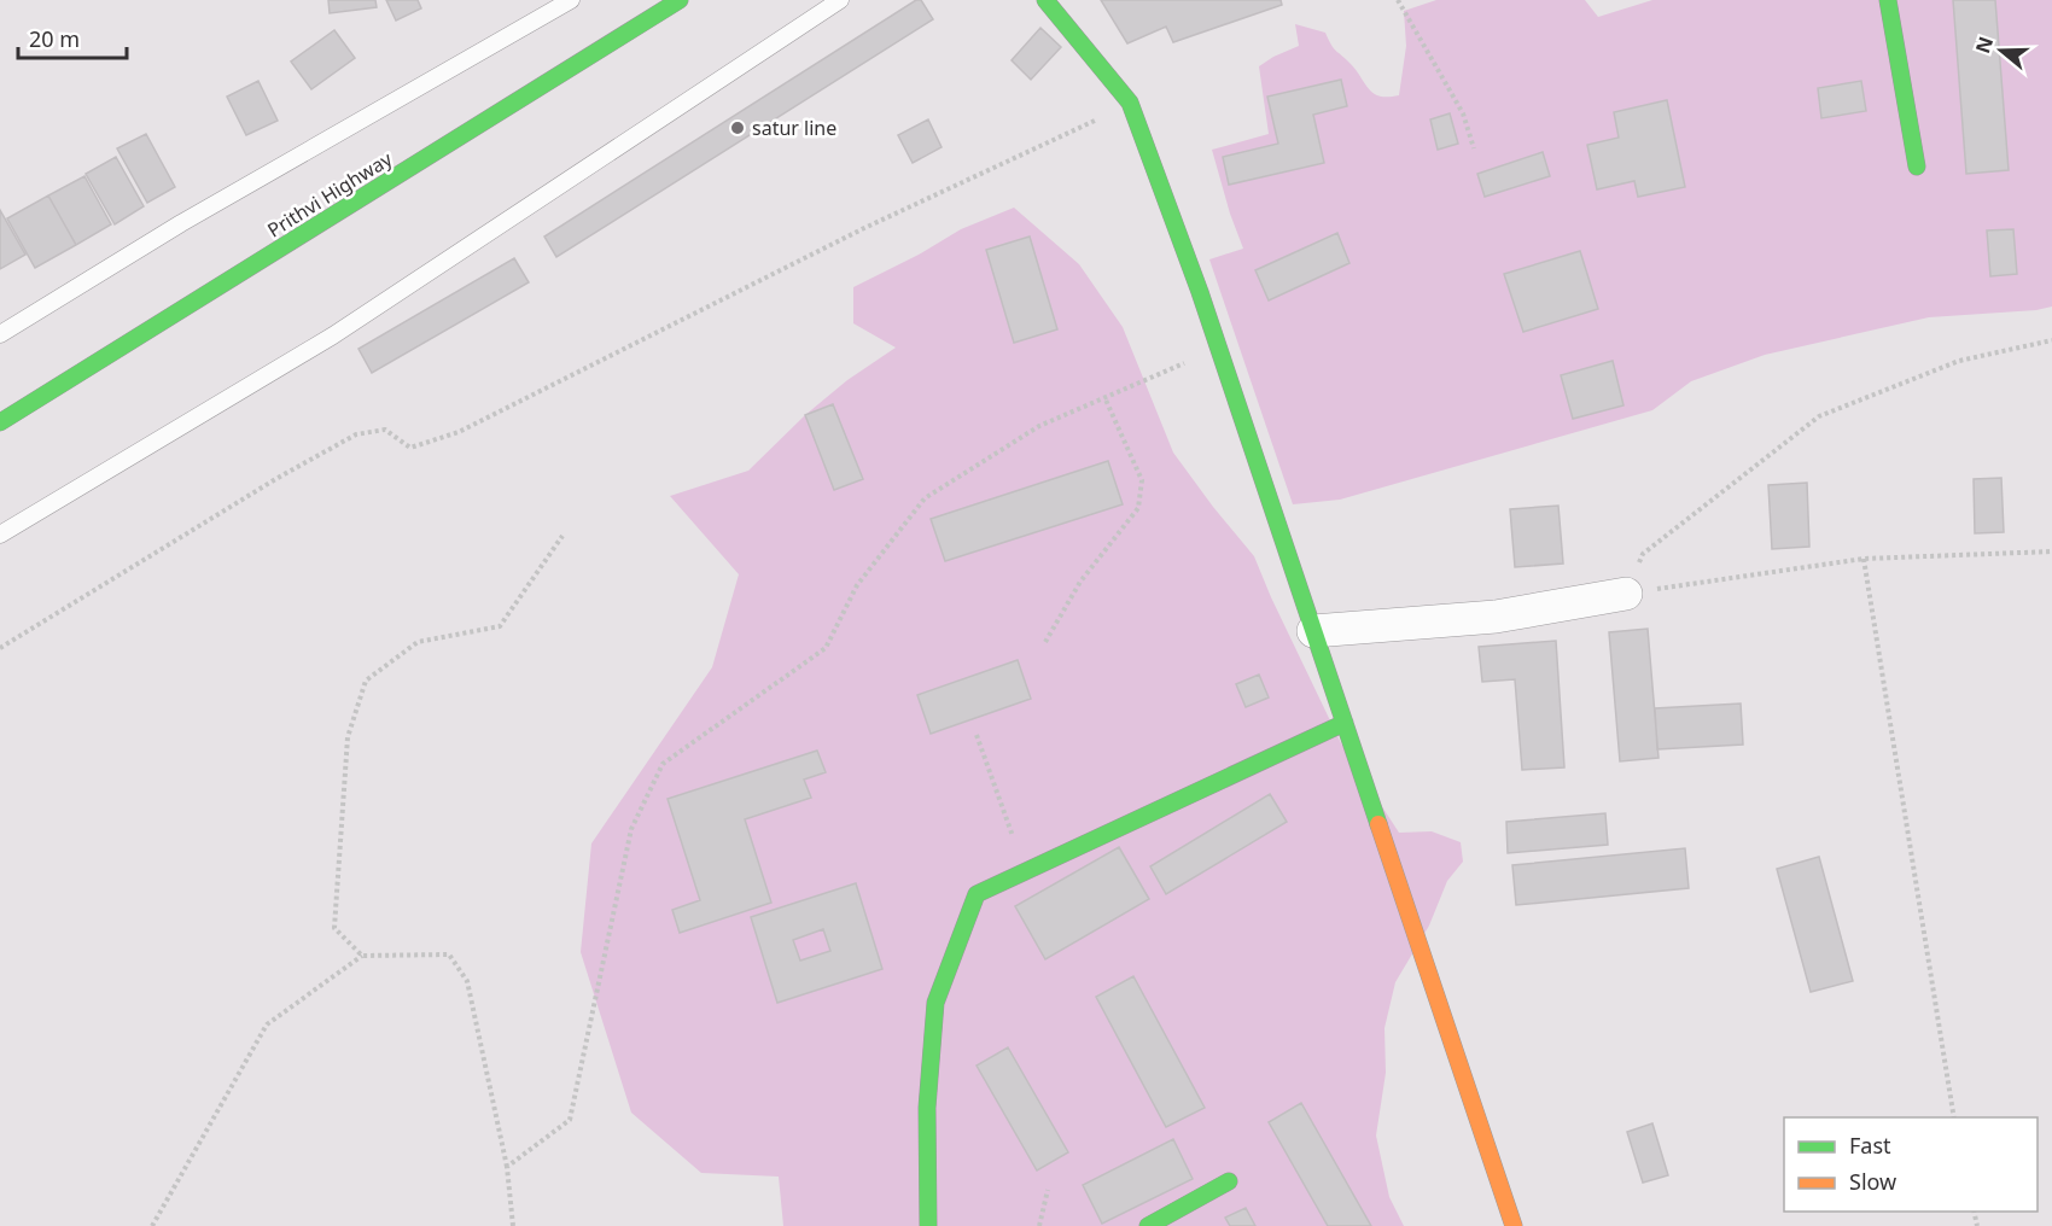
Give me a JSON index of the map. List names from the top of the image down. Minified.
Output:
{"streets":{"main road":["Prithvi Highway"]},"places":["satur line"],"legend":["Fast","Slow"],"scale_bar":"20 m","north":"left"}
